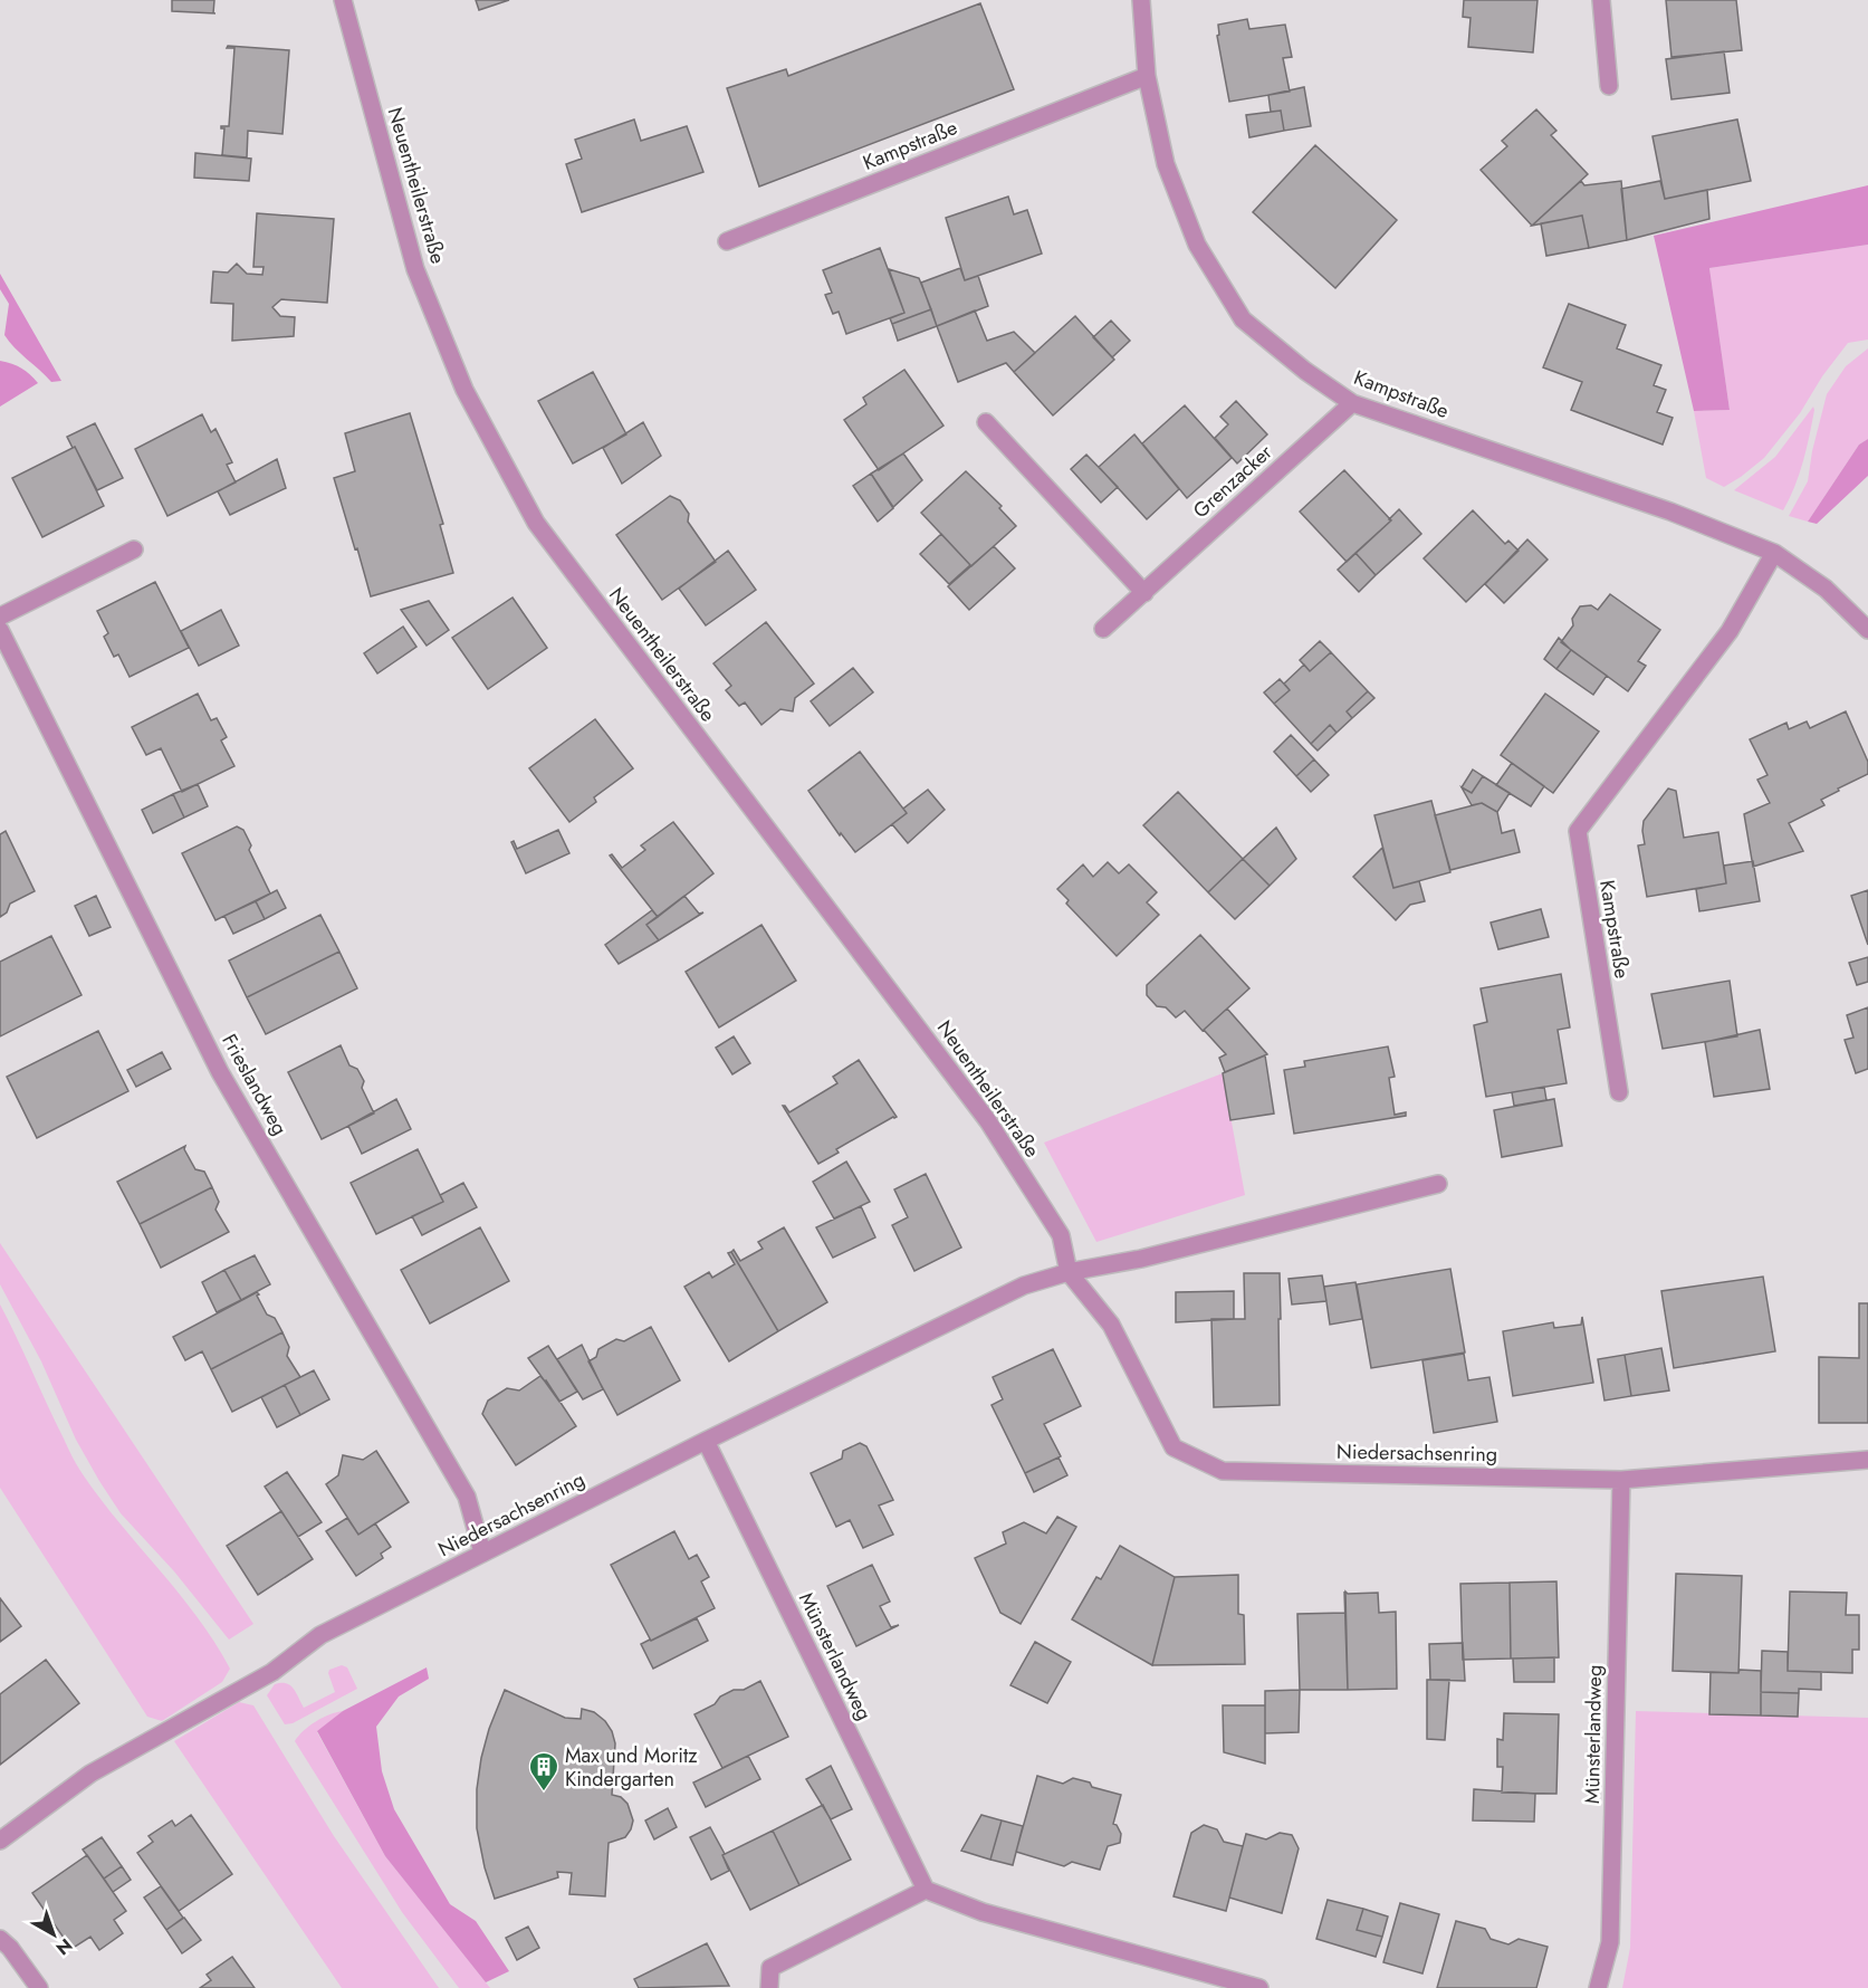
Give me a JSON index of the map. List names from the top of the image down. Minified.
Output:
{"streets":{"street":["Kampstraße","Neuentheilerstraße","Grenzacker","Frieslandweg","Niedersachsenring","Münsterlandweg"]},"crossings":[["Kampstraße","Grenzacker"],["Neuentheilerstraße","Niedersachsenring"],["Frieslandweg","Niedersachsenring"],["Niedersachsenring","Münsterlandweg"]],"places":{"building":["Max und Moritz Kindergarten"]},"north":"bottom right"}
